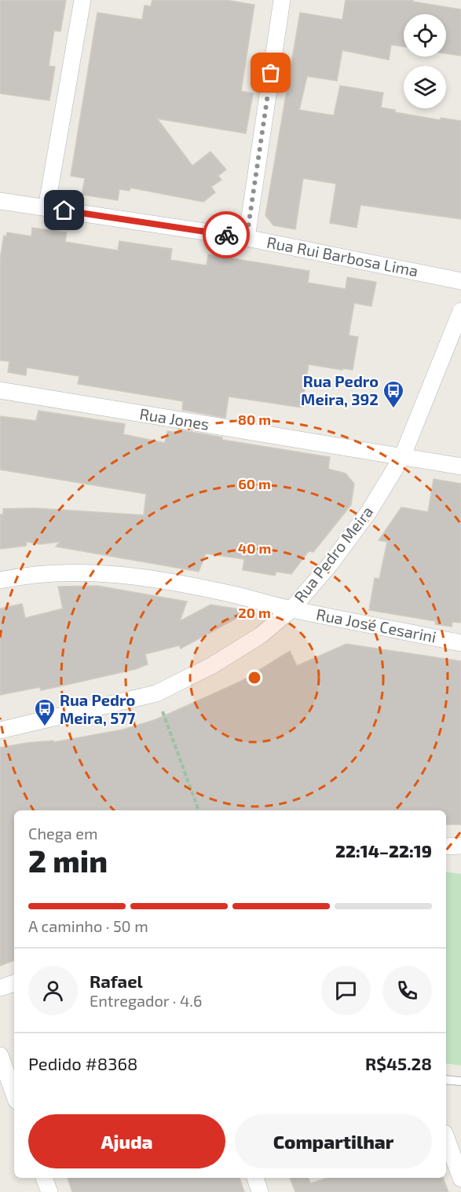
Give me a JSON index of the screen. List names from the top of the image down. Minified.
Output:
{"streets":{"street":["Rua Rui Barbosa Lima","Rua Jones","Rua Pedro Meira","Rua José Cesarini"]},"crossings":[["Rua Jones","Rua Pedro Meira"],["Rua Pedro Meira","Rua José Cesarini"]],"places":{"bus stop":["Rua Pedro Meira, 392","Rua Pedro Meira, 577"]},"page":{"heading":["2 min","Chega em","22:14–22:19"],"panel":["Rafael","Entregador · 4.6","Pedido #8368","R$45.28"],"bar":"A caminho · 50 m","buttons":["Ajuda","Compartilhar"]},"rings":["80 m","60 m","40 m","20 m"]}
